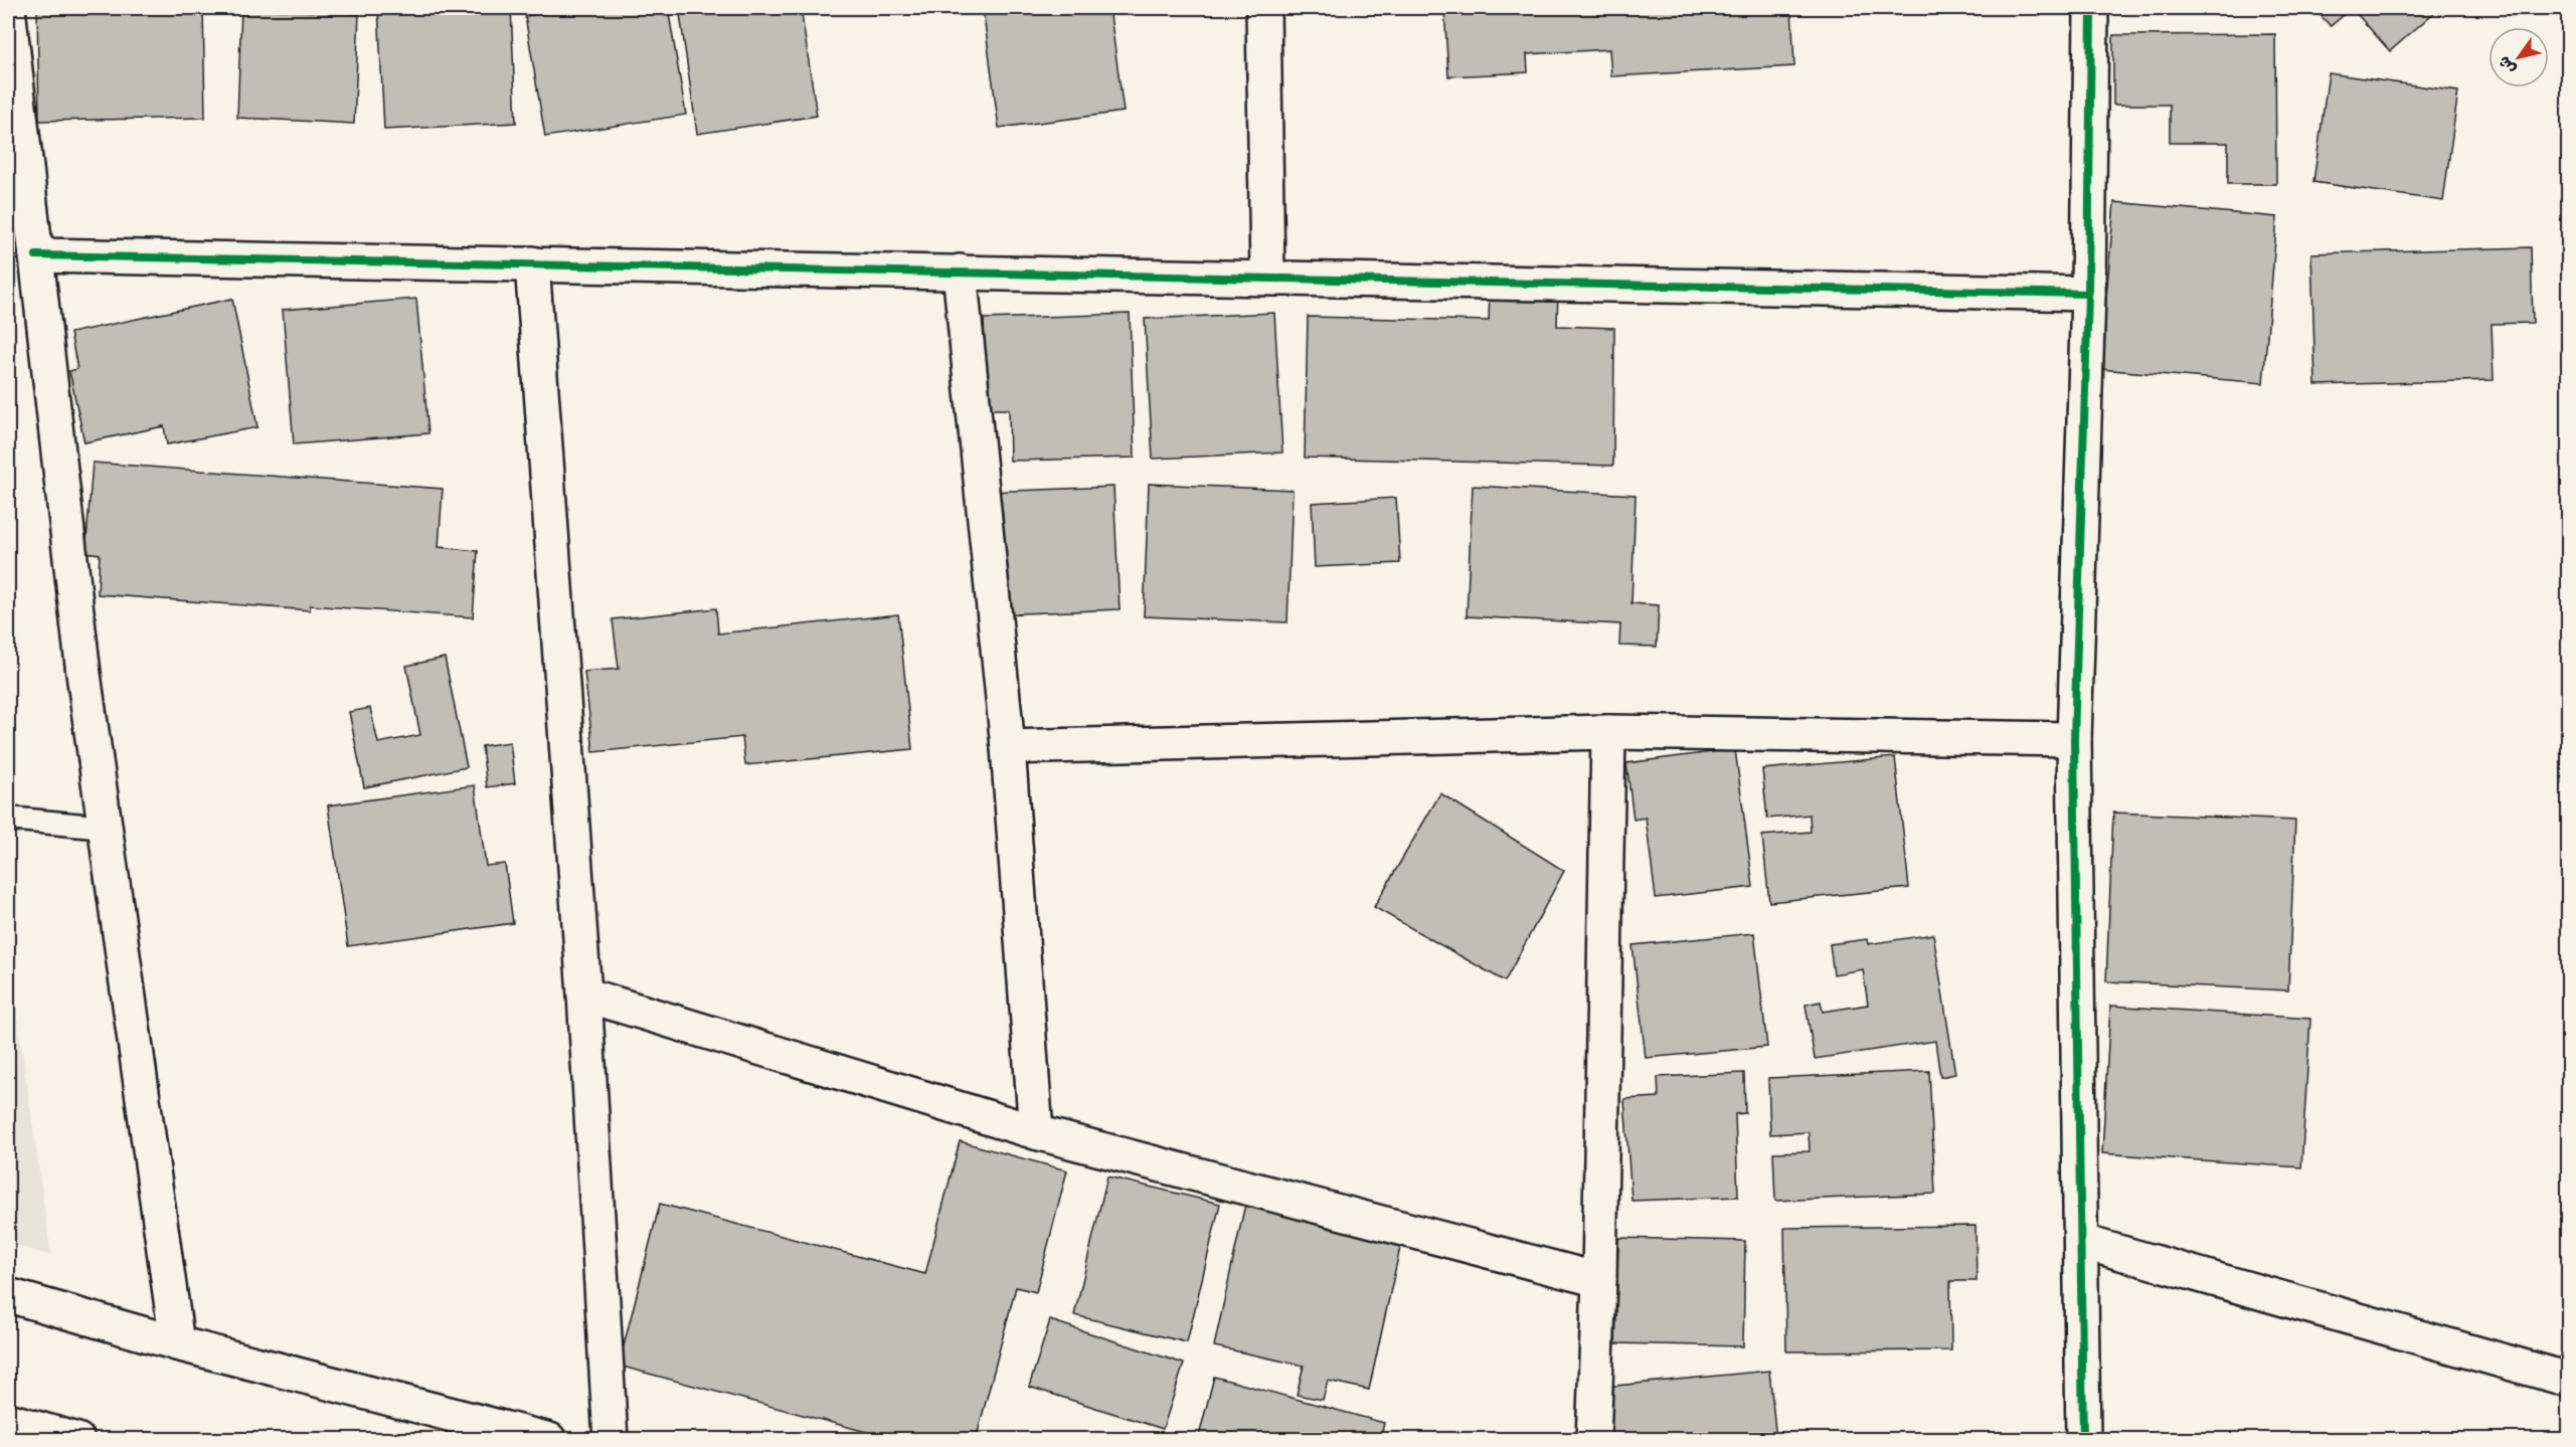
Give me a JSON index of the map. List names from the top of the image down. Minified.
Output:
{"north":"bottom left"}
